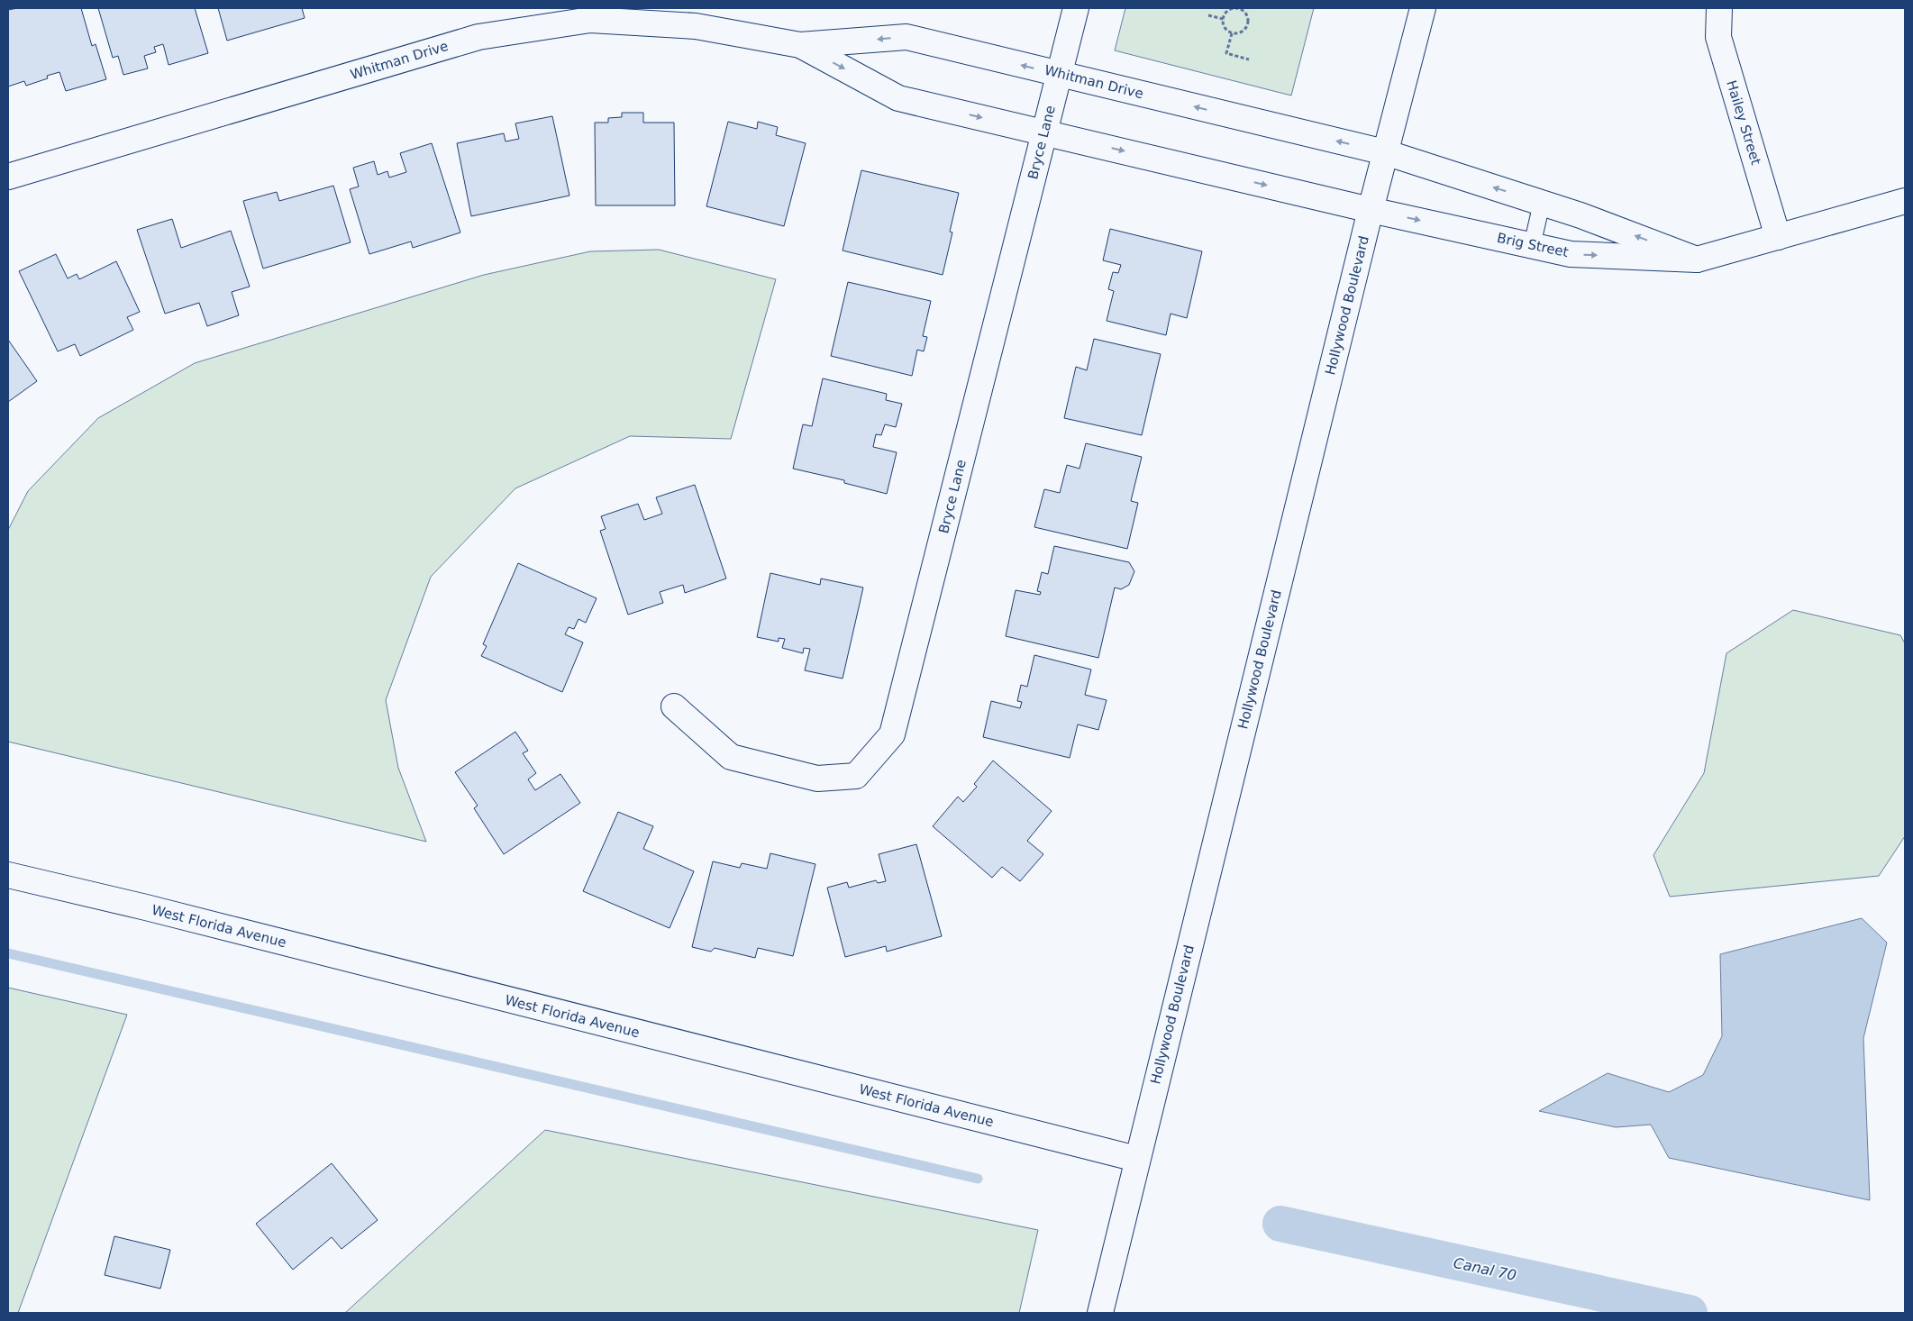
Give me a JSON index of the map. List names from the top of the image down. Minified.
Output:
{"streets":{"street":["Whitman Drive","Hailey Street","Bryce Lane","Brig Street","Hollywood Boulevard","West Florida Avenue"]},"crossings":[["Whitman Drive","Bryce Lane"],["Whitman Drive","Brig Street"],["Whitman Drive","Hollywood Boulevard"],["Hailey Street","Brig Street"],["Brig Street","Hollywood Boulevard"],["Hollywood Boulevard","West Florida Avenue"]],"water":["Canal 70"]}
